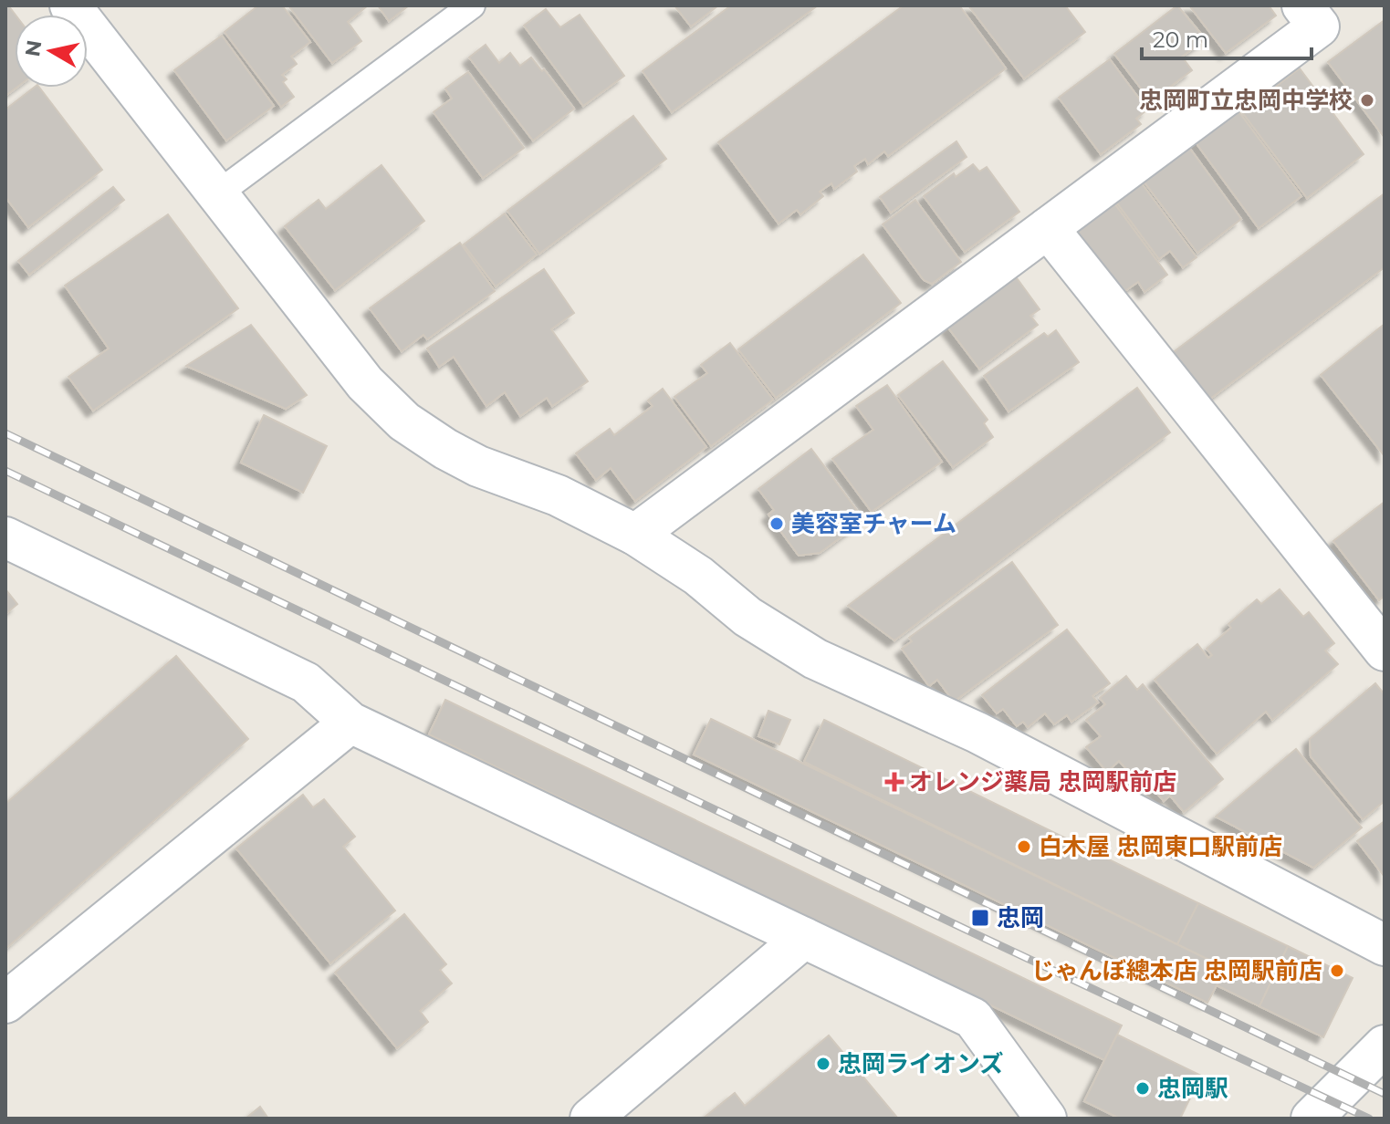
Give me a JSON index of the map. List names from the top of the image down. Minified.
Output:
{"places":{"other":["忠岡町立忠岡中学校","美容室チャーム","白木屋 忠岡東口駅前店","じゃんぼ總本店 忠岡駅前店","忠岡ライオンズ","忠岡駅"],"health":["オレンジ薬局 忠岡駅前店"],"transit":["忠岡"]},"scale_bar":"20 m","north":"left"}
